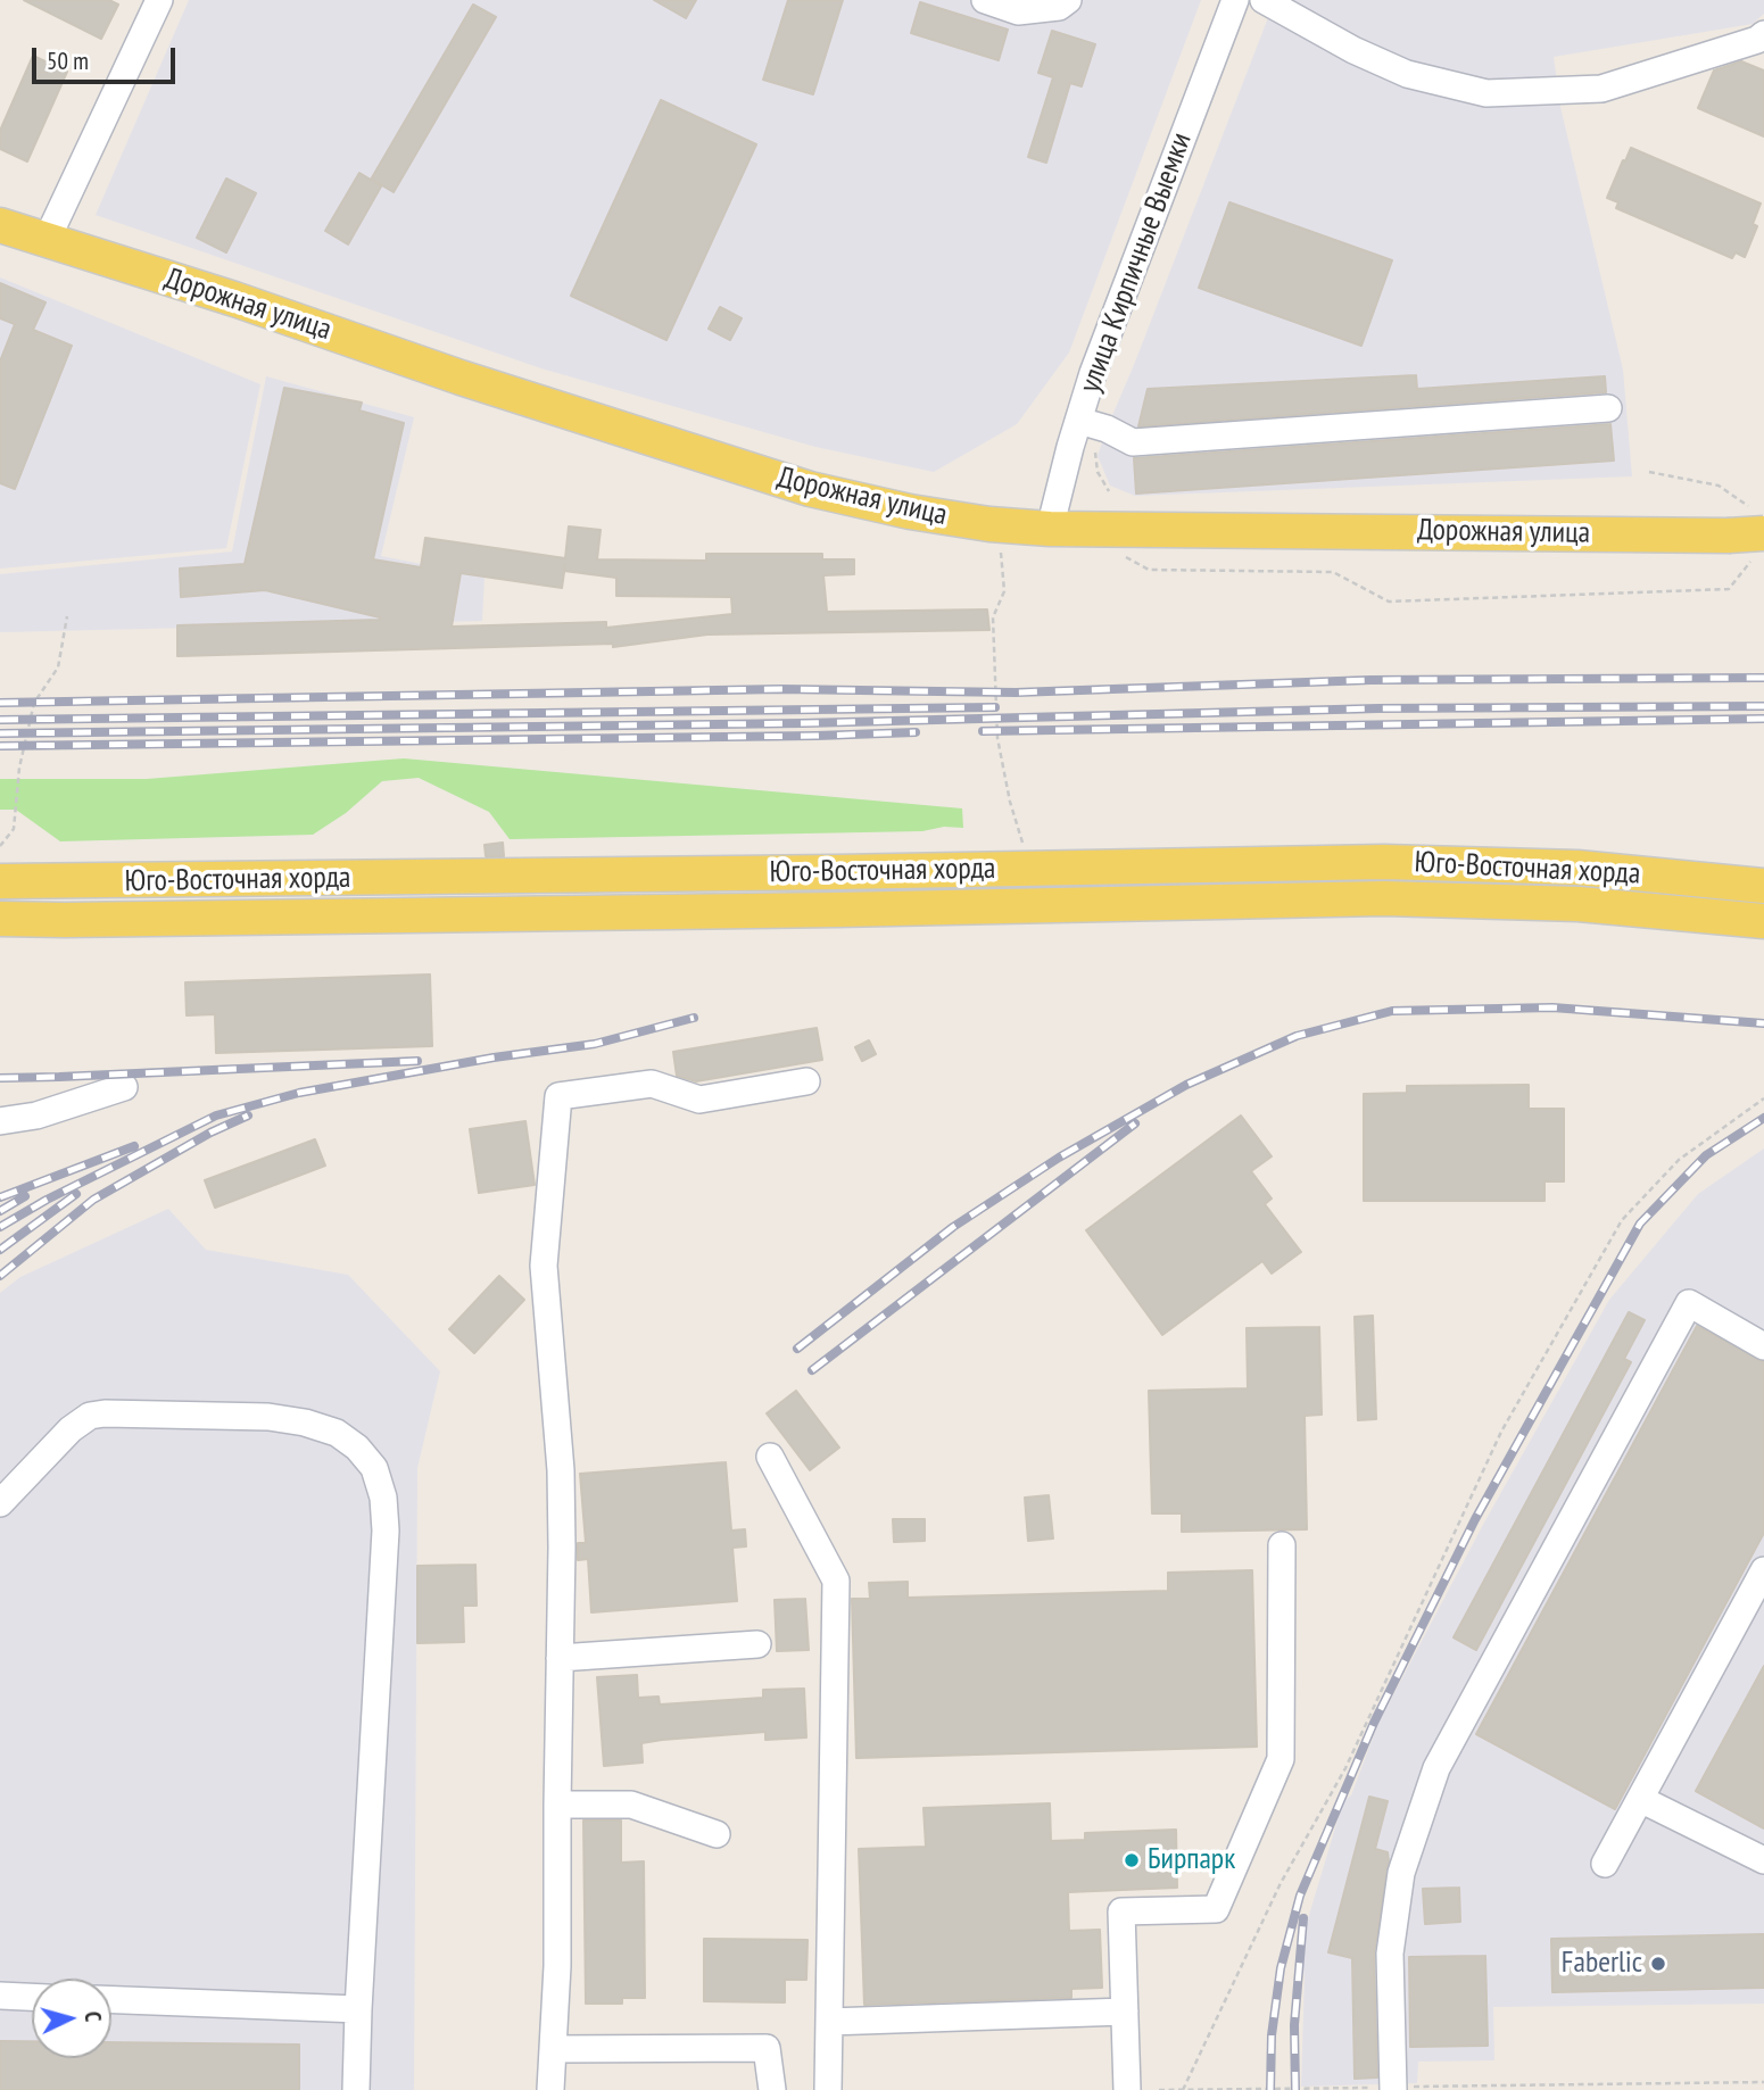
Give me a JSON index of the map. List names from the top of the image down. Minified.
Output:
{"streets":{"main road":["Дорожная улица","Юго-Восточная хорда"],"street":["улица Кирпичные Выемки"]},"crossings":[["улица Кирпичные Выемки","Дорожная улица"]],"places":["Бирпарк","Faberlic"],"scale_bar":"50 m","north":"right"}
